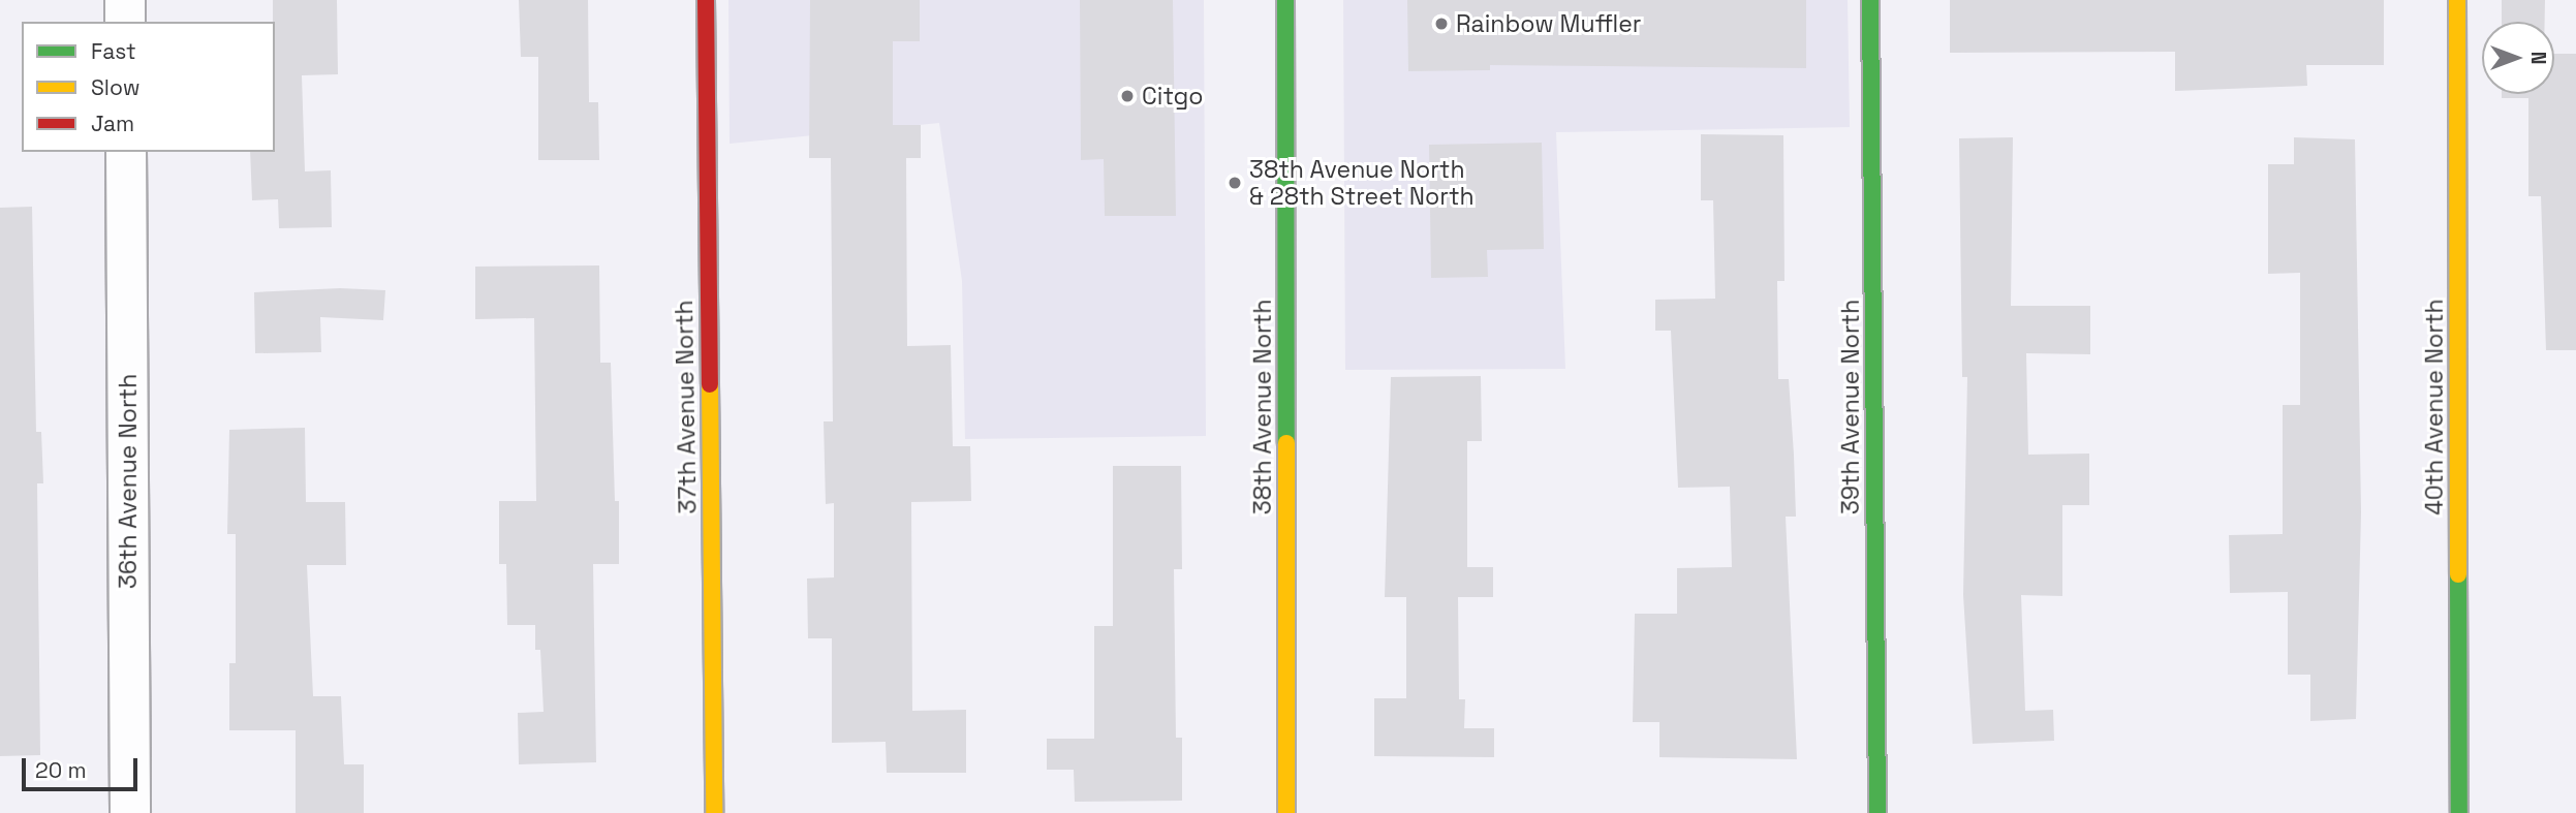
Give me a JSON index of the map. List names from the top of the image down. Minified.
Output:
{"streets":{"street":["37th Avenue North","38th Avenue North","39th Avenue North","40th Avenue North","36th Avenue North"]},"places":["Rainbow Muffler","Citgo","38th Avenue North & 28th Street North"],"legend":["Fast","Slow","Jam"],"scale_bar":"20 m","north":"right"}
